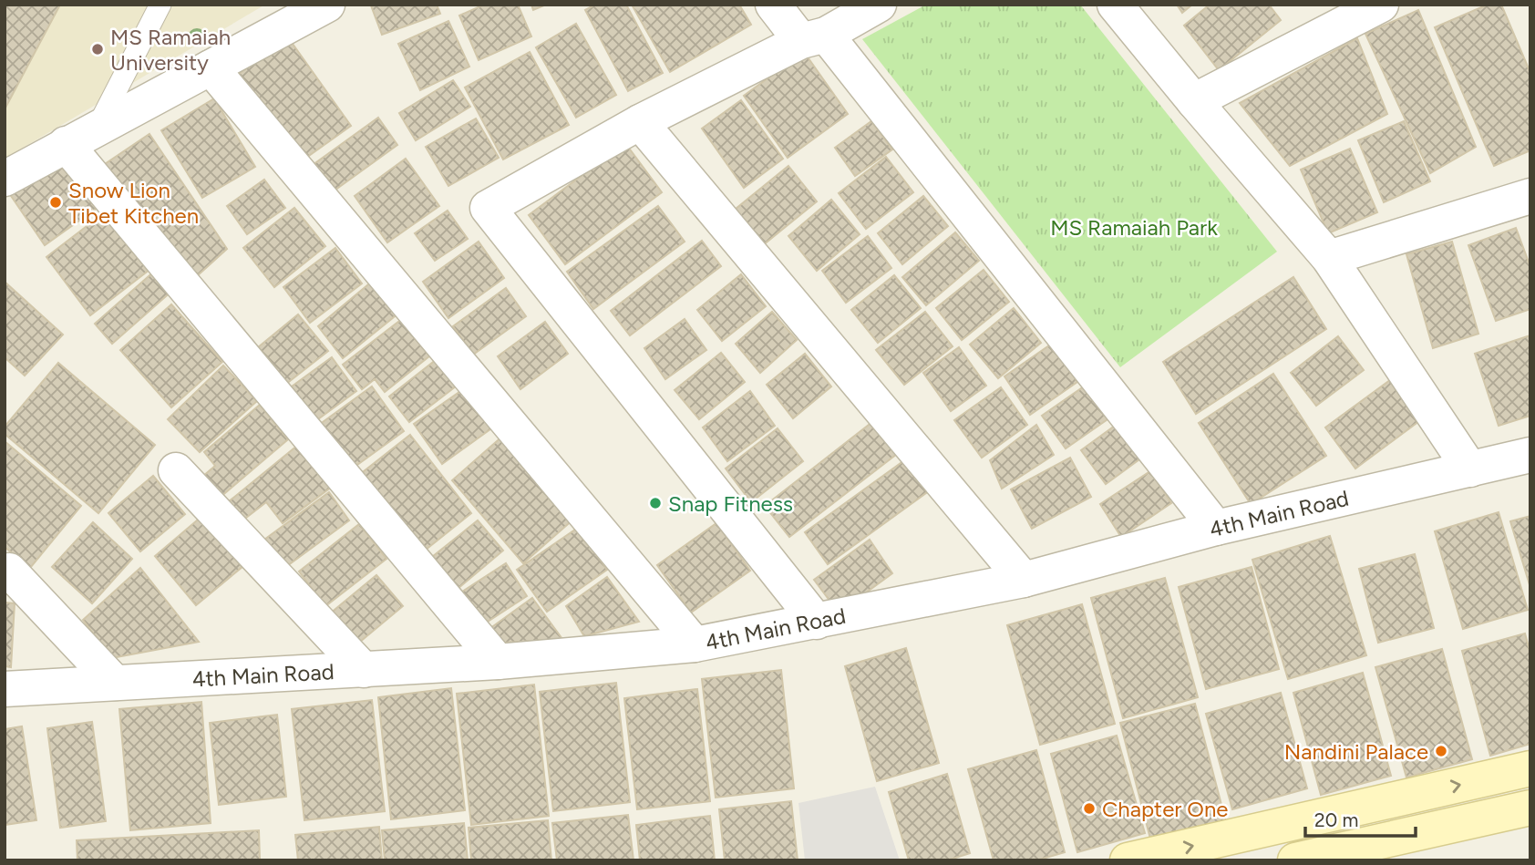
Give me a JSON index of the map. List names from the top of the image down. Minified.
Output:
{"streets":{"street":["4th Main Road"]},"parks":["MS Ramaiah Park"],"places":["MS Ramaiah University","Snow Lion Tibet Kitchen","Snap Fitness","Nandini Palace","Chapter One"],"scale_bar":"20 m"}
